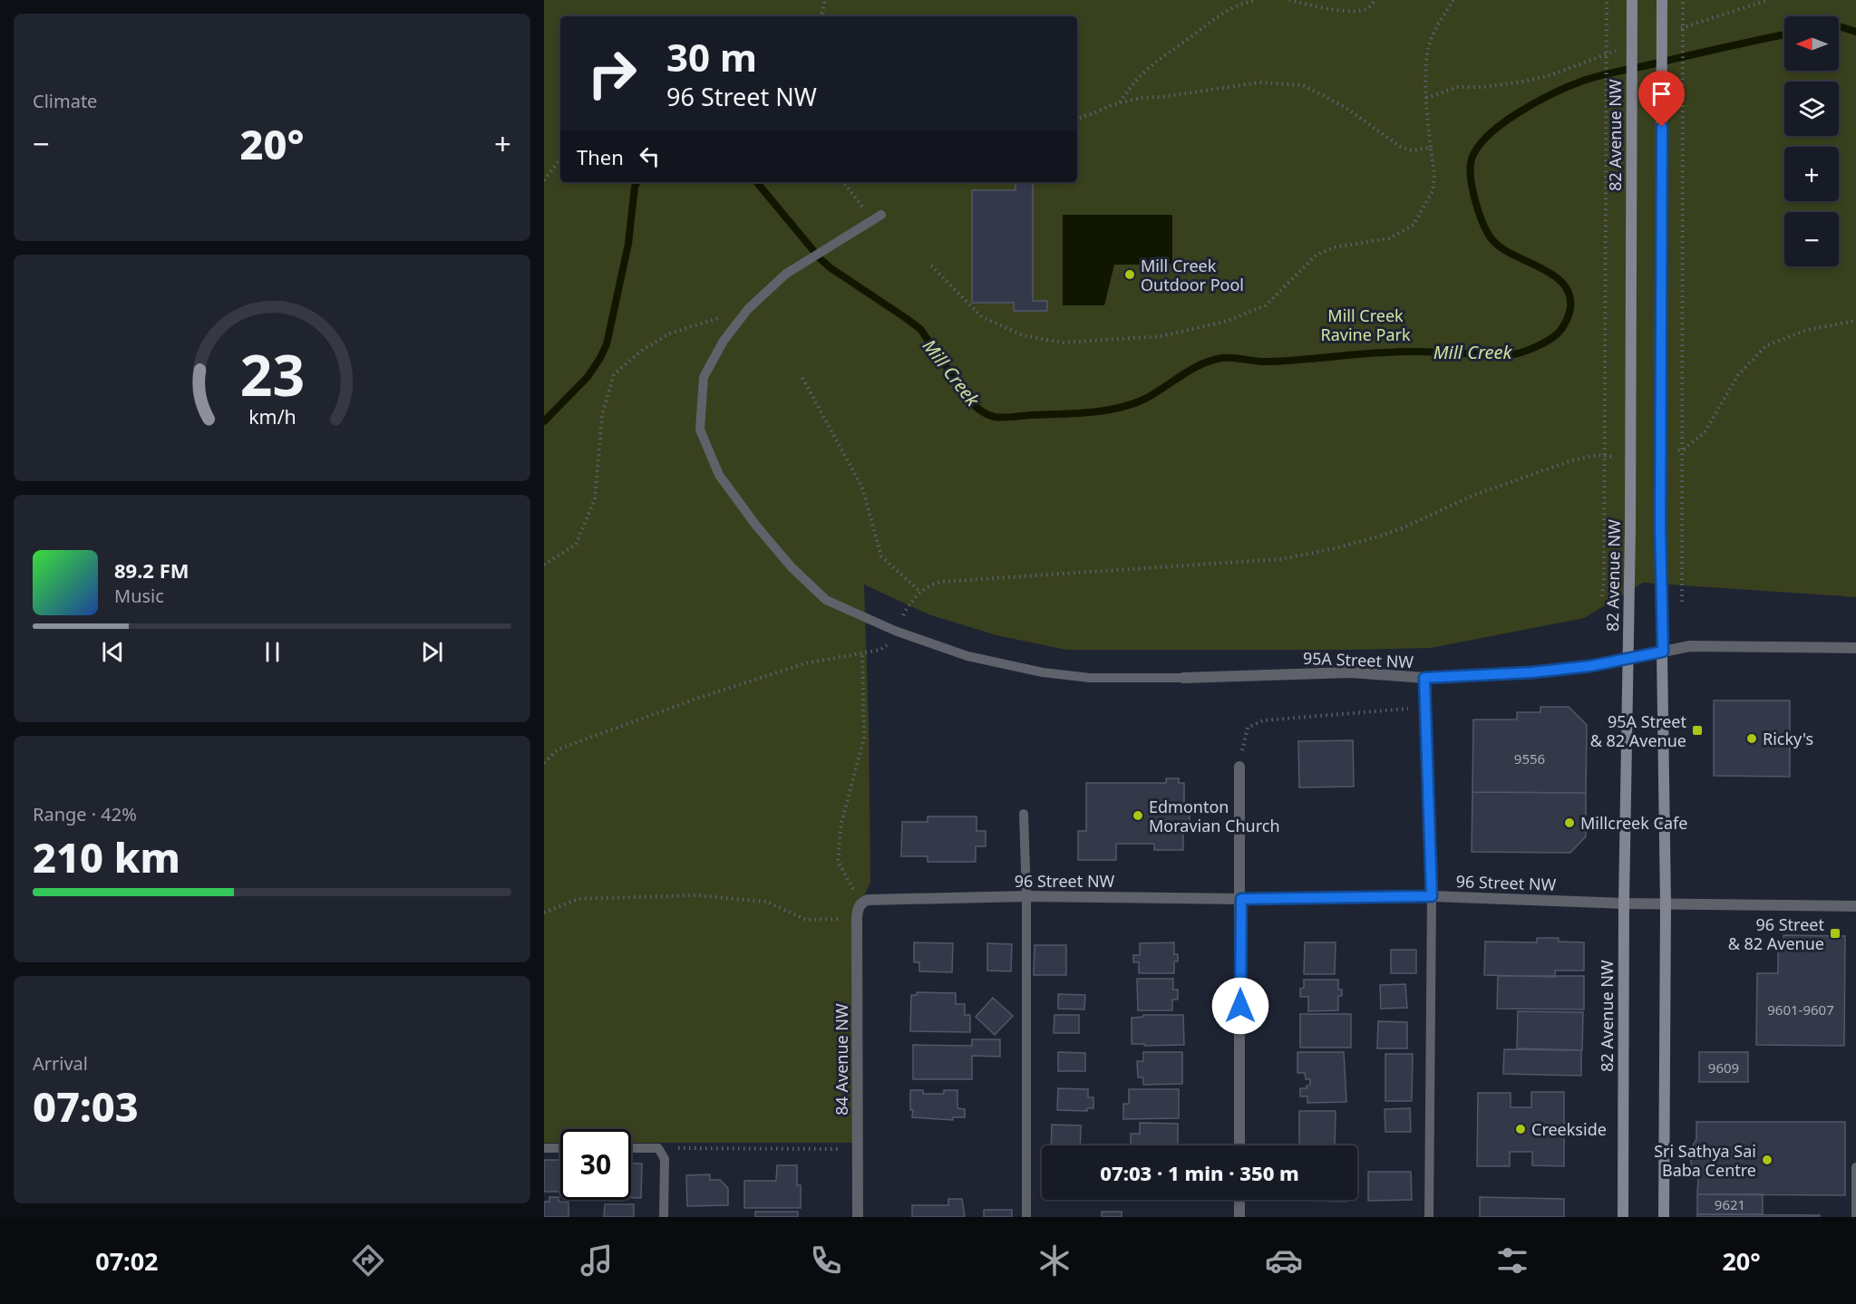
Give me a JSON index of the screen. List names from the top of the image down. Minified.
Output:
{"streets":{"main road":["82 Avenue NW"],"street":["95A Street NW","96 Street NW","84 Avenue NW"]},"crossings":[["82 Avenue NW","95A Street NW"],["82 Avenue NW","96 Street NW"],["96 Street NW","84 Avenue NW"]],"water":["Mill Creek"],"parks":["Mill Creek Ravine Park"],"places":{"other":["Mill Creek Outdoor Pool","Ricky's","Edmonton Moravian Church","Millcreek Cafe","Creekside","Sri Sathya Sai Baba Centre"],"transit":["95A Street & 82 Avenue","96 Street & 82 Avenue"]},"house_numbers":["9556","9601-9607","9609","9621"],"north":"left","page":{"tile":["Climate",["Range · 42%","210 km"],["Arrival","07:03"]],"map_buttons":["+","−"],"turn":["30 m","96 Street NW"],"heat":["−","20°","+"],"then":"Then","song":["89.2 FM","Music"],"limit":"30","trip":"07:03 · 1 min · 350 m","tabs":["07:02","20°"],"gauge":["23","km/h"]}}
